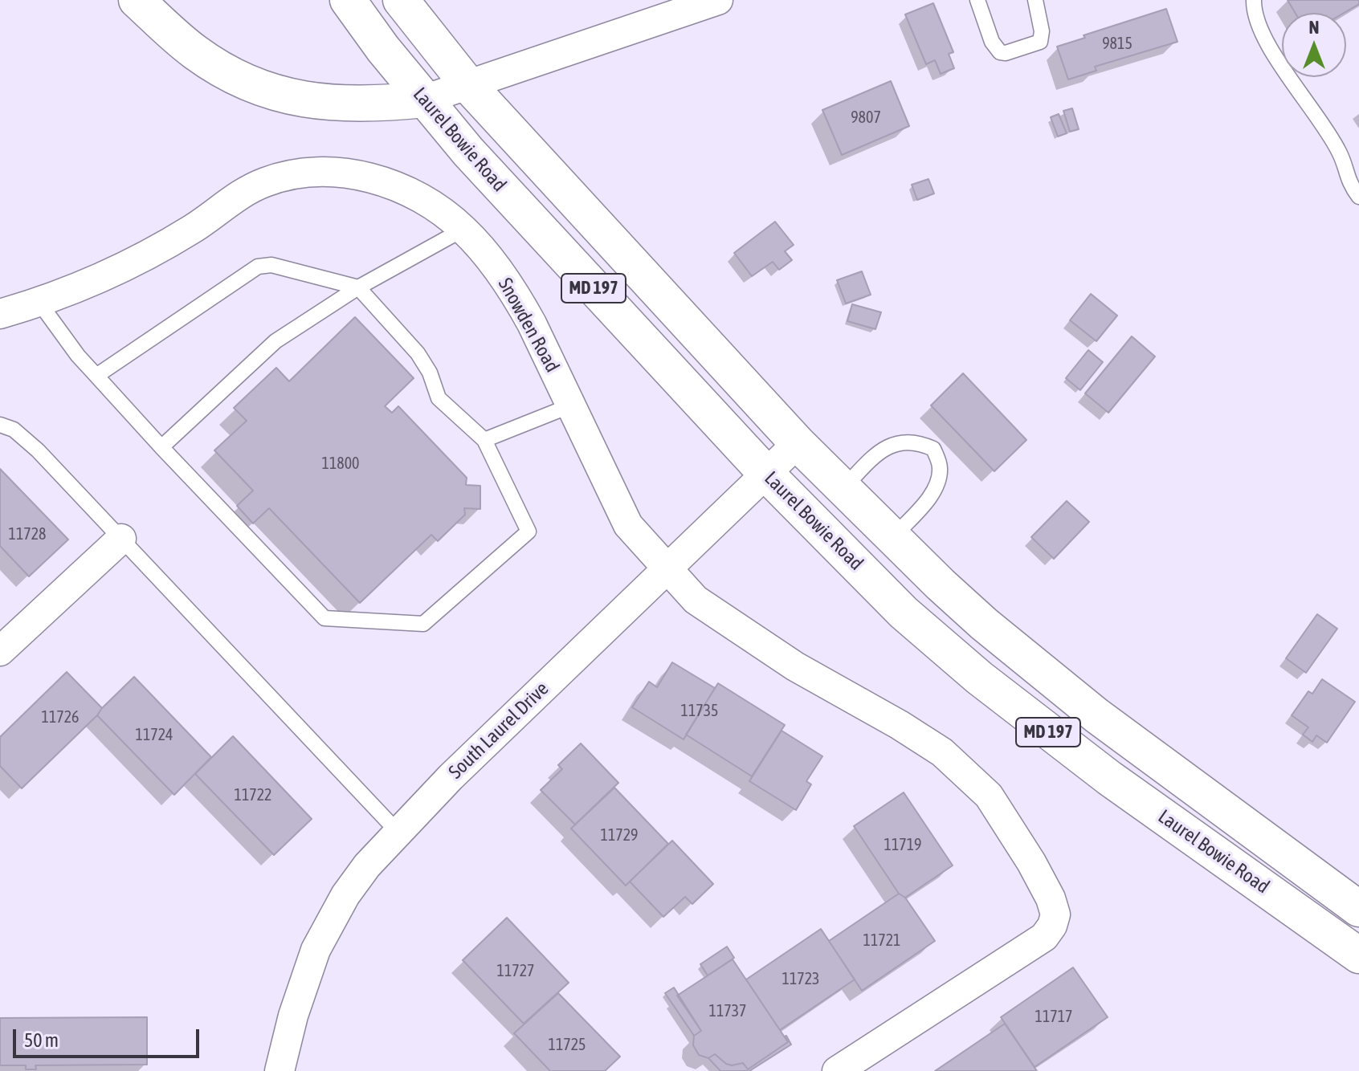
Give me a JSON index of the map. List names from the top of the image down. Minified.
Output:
{"streets":{"main road":["Laurel Bowie Road","MD 197"],"street":["Snowden Road","South Laurel Drive"]},"crossings":[["Laurel Bowie Road","South Laurel Drive"],["Snowden Road","South Laurel Drive"]],"house_numbers":["9815","9807","11800","11728","11735","11726","11724","11722","11729","11719","11721","11727","11723","11737","11717","11725"],"scale_bar":"50 m","north":"top"}
